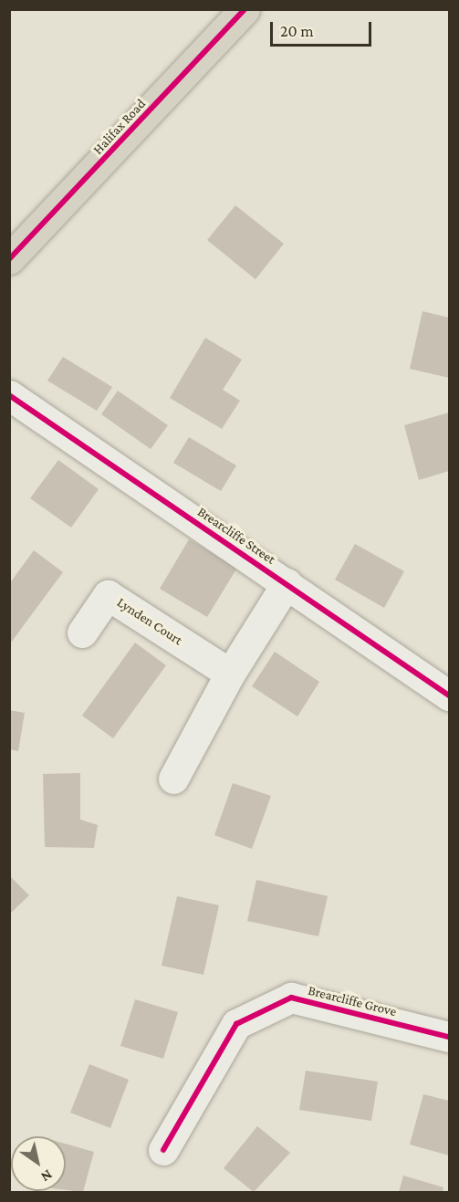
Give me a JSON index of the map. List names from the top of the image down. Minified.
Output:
{"streets":{"highway":["Halifax Road"],"street":["Brearcliffe Street","Lynden Court","Brearcliffe Grove"]},"scale_bar":"20 m","north":"bottom right"}
